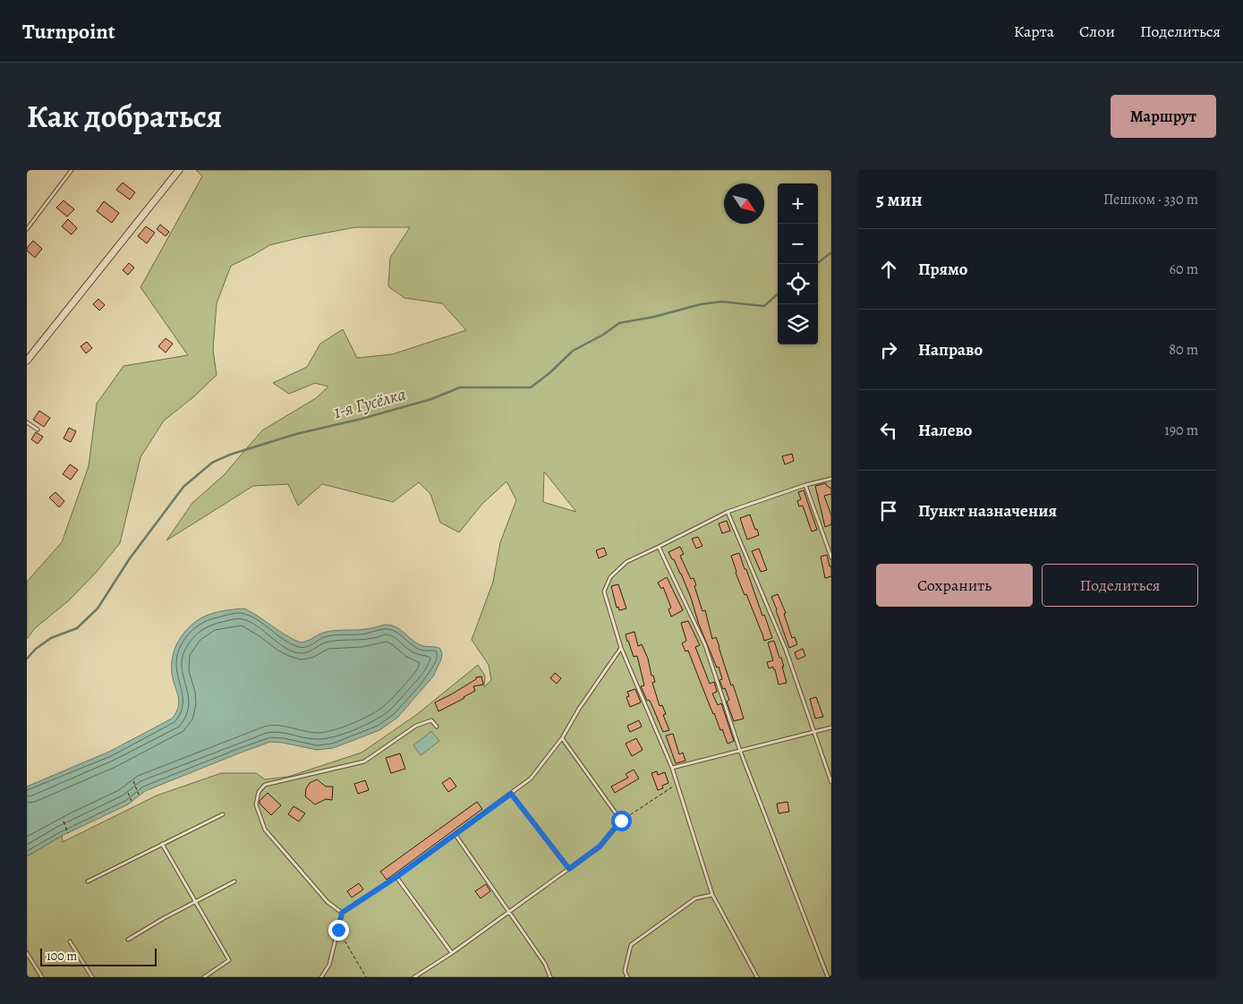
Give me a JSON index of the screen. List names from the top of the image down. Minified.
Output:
{"water":["1-я Гусёлка"],"scale_bar":"100 m","north":"bottom right","page":{"header":"Turnpoint","nav":["Карта","Слои","Поделиться"],"title":"Как добраться","buttons":["Маршрут",["Сохранить","Поделиться"]],"heading":["5 мин","Пешком · 330 m"],"map_buttons":["+","−"],"list":[["Прямо","60 m"],["Направо","80 m"],["Налево","190 m"],"Пункт назначения"],"scale":"100 m"}}
